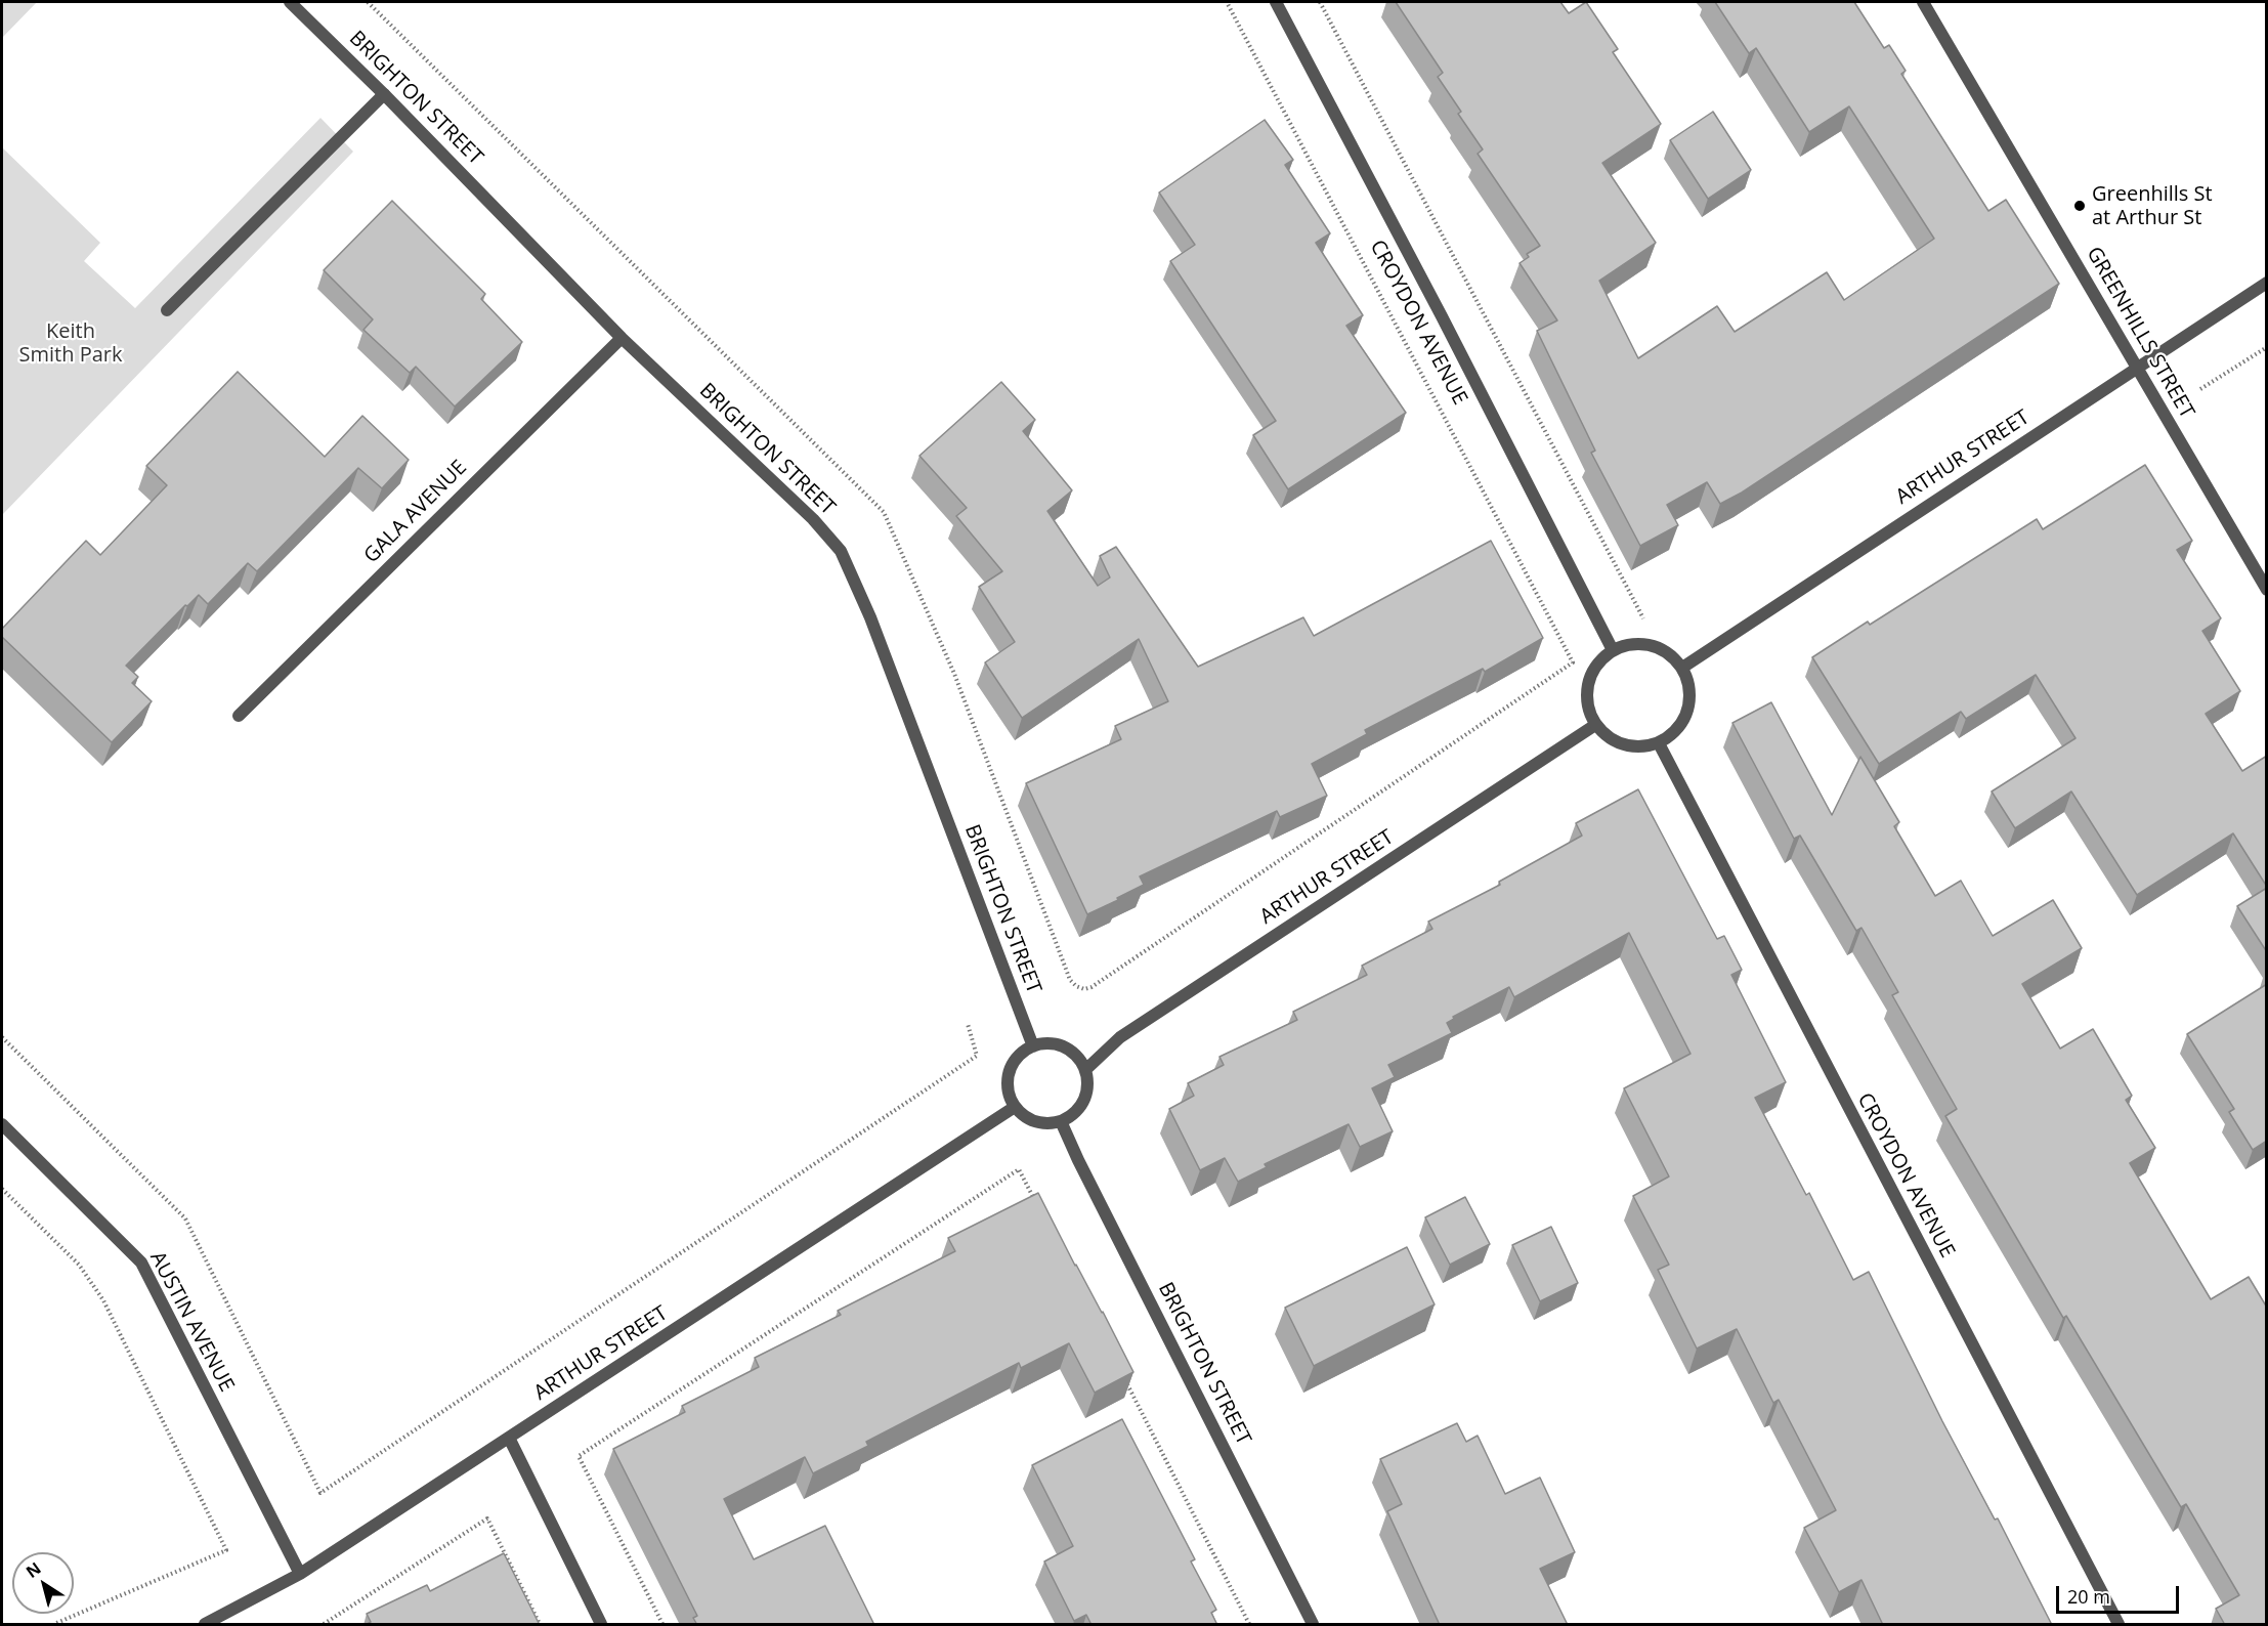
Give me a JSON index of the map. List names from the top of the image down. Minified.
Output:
{"streets":{"street":["BRIGHTON STREET","CROYDON AVENUE","GREENHILLS STREET","ARTHUR STREET","GALA AVENUE","AUSTIN AVENUE"]},"crossings":[["BRIGHTON STREET","ARTHUR STREET"],["BRIGHTON STREET","GALA AVENUE"],["CROYDON AVENUE","ARTHUR STREET"],["GREENHILLS STREET","ARTHUR STREET"],["ARTHUR STREET","AUSTIN AVENUE"]],"parks":["Keith Smith Park"],"places":["Greenhills St at Arthur St"],"scale_bar":"20 m","north":"top left"}
